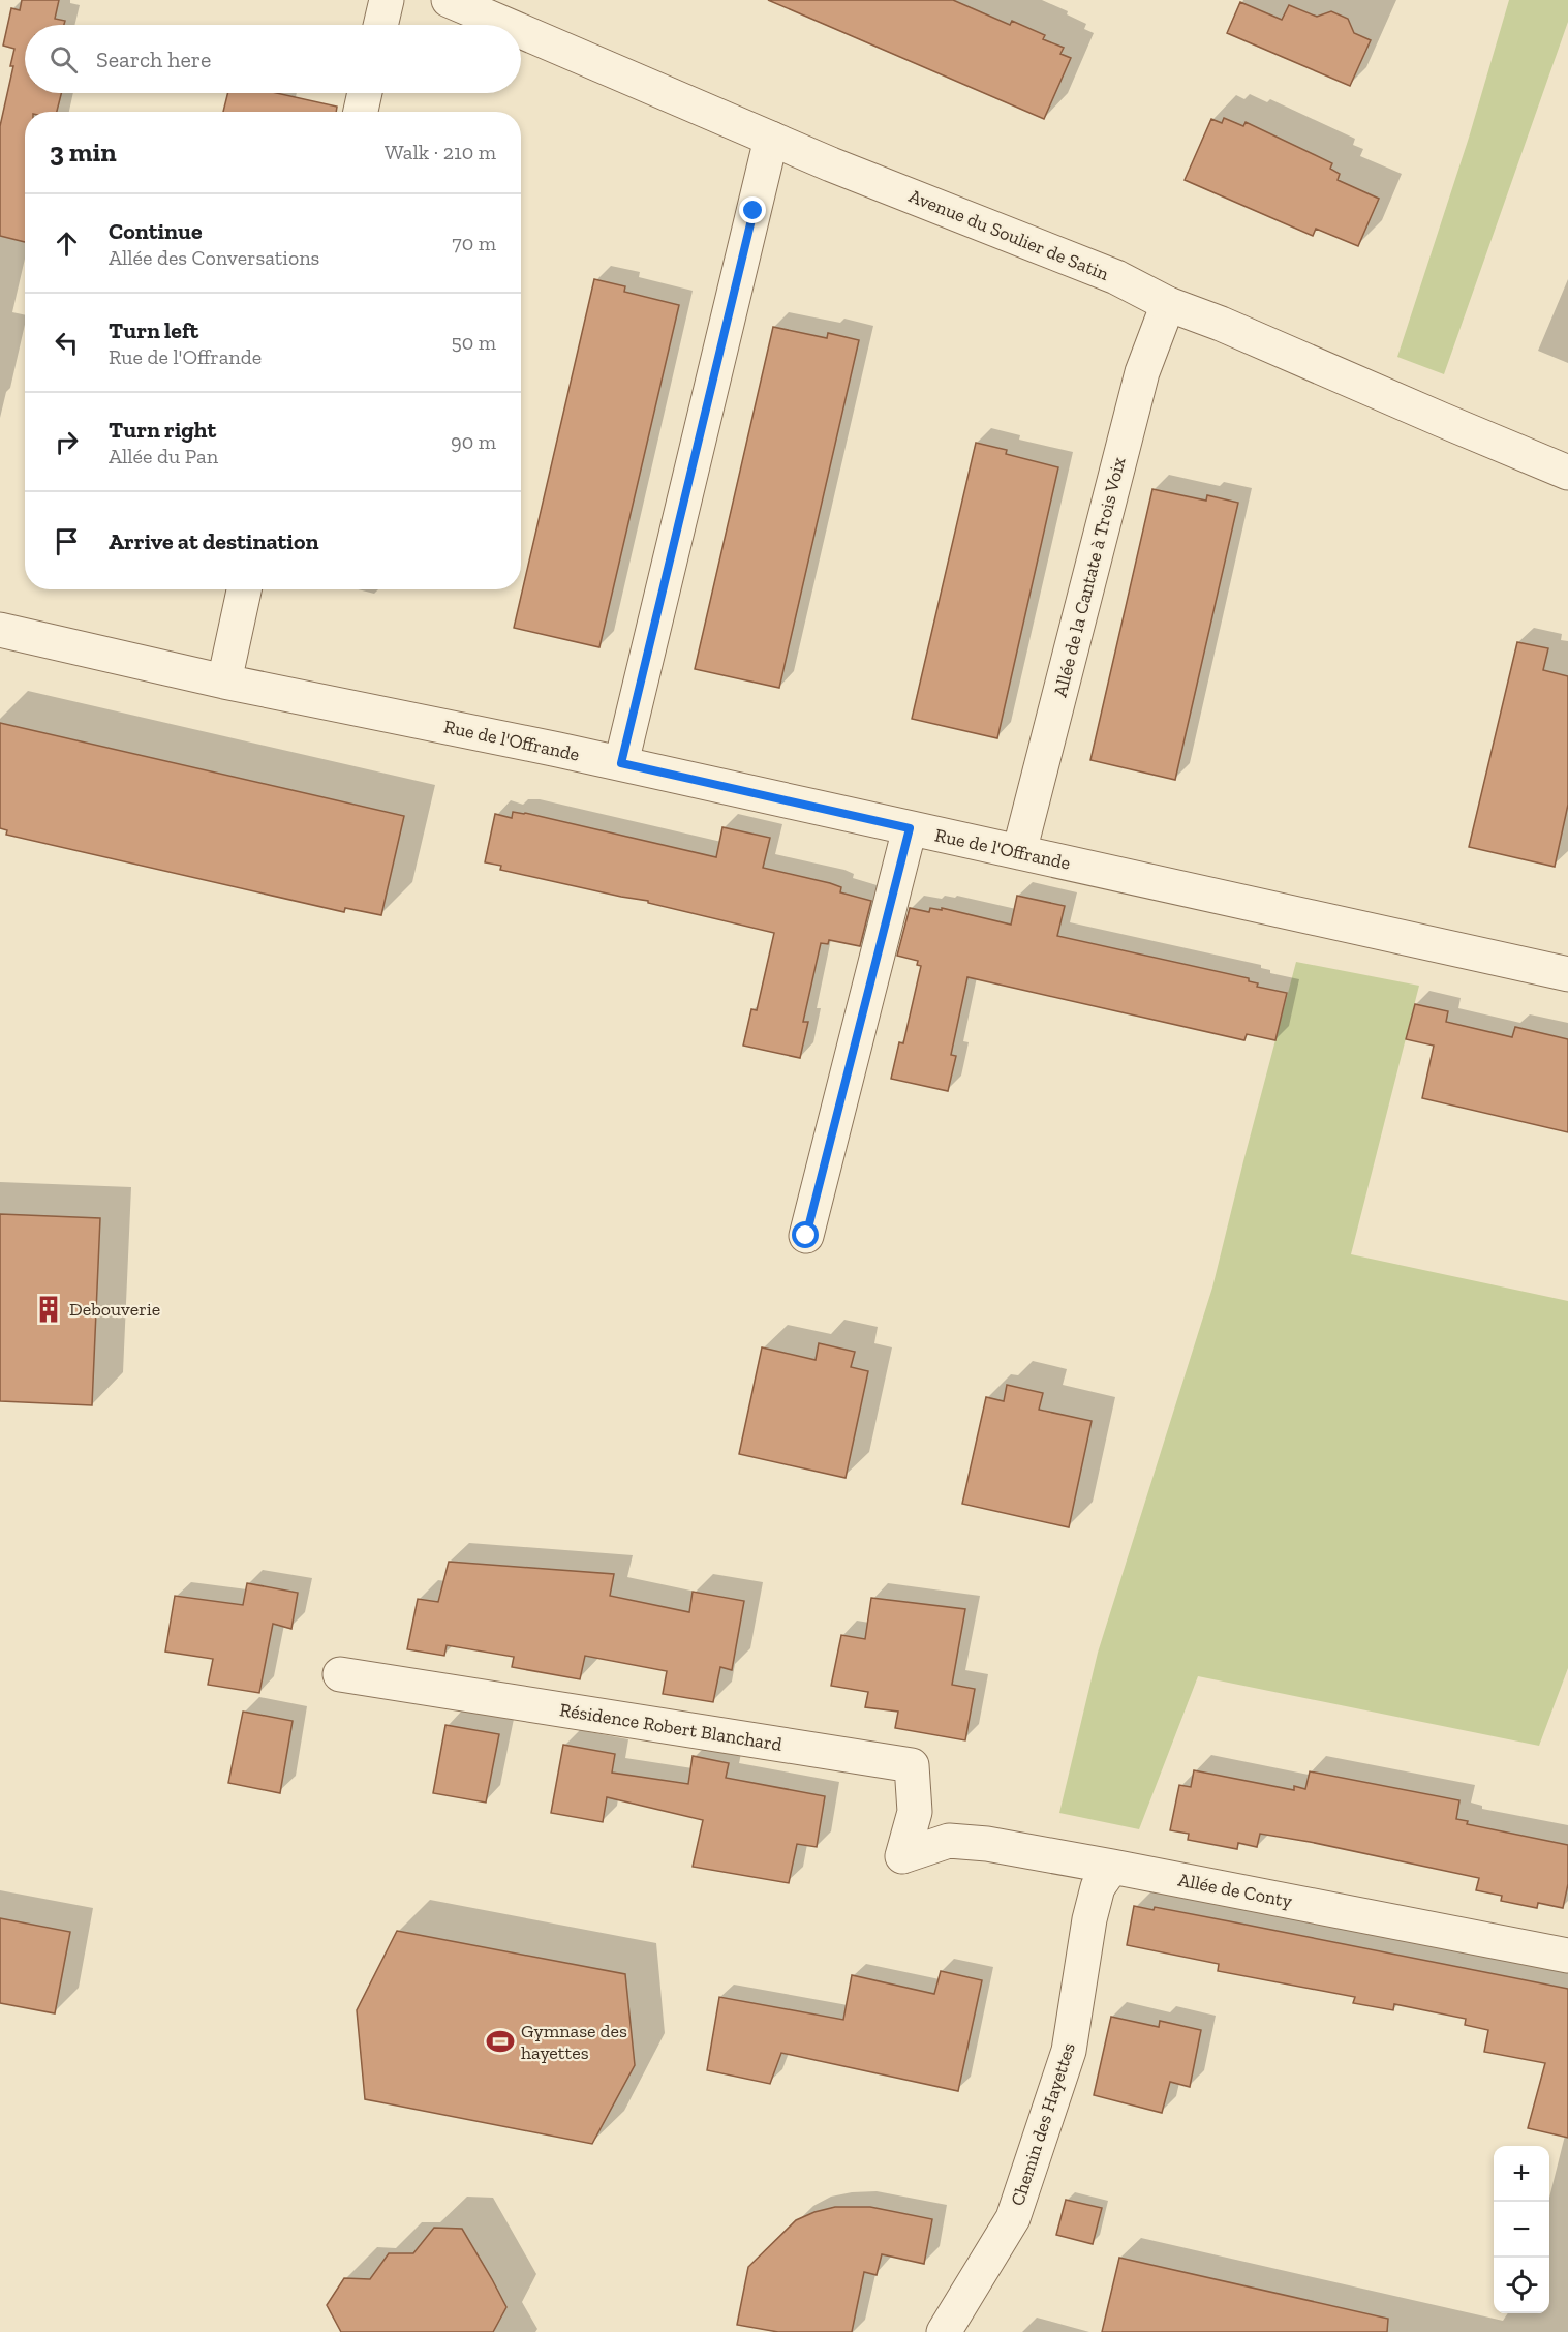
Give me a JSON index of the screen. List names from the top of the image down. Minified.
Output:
{"streets":{"street":["Avenue du Soulier de Satin","Allée de la Cantate à Trois Voix","Rue de l'Offrande","Résidence Robert Blanchard","Allée de Conty","Chemin des Hayettes"]},"crossings":[["Avenue du Soulier de Satin","Allée de la Cantate à Trois Voix"],["Allée de la Cantate à Trois Voix","Rue de l'Offrande"],["Résidence Robert Blanchard","Allée de Conty"],["Allée de Conty","Chemin des Hayettes"]],"places":{"building":["Debouverie"],"sports":["Gymnase des hayettes"]},"page":{"search":"Search here","heading":["3 min","Walk · 210 m"],"list":[["Continue","Allée des Conversations","70 m"],["Turn left","Rue de l'Offrande","50 m"],["Turn right","Allée du Pan","90 m"],"Arrive at destination"],"map_buttons":["+","−"]}}
